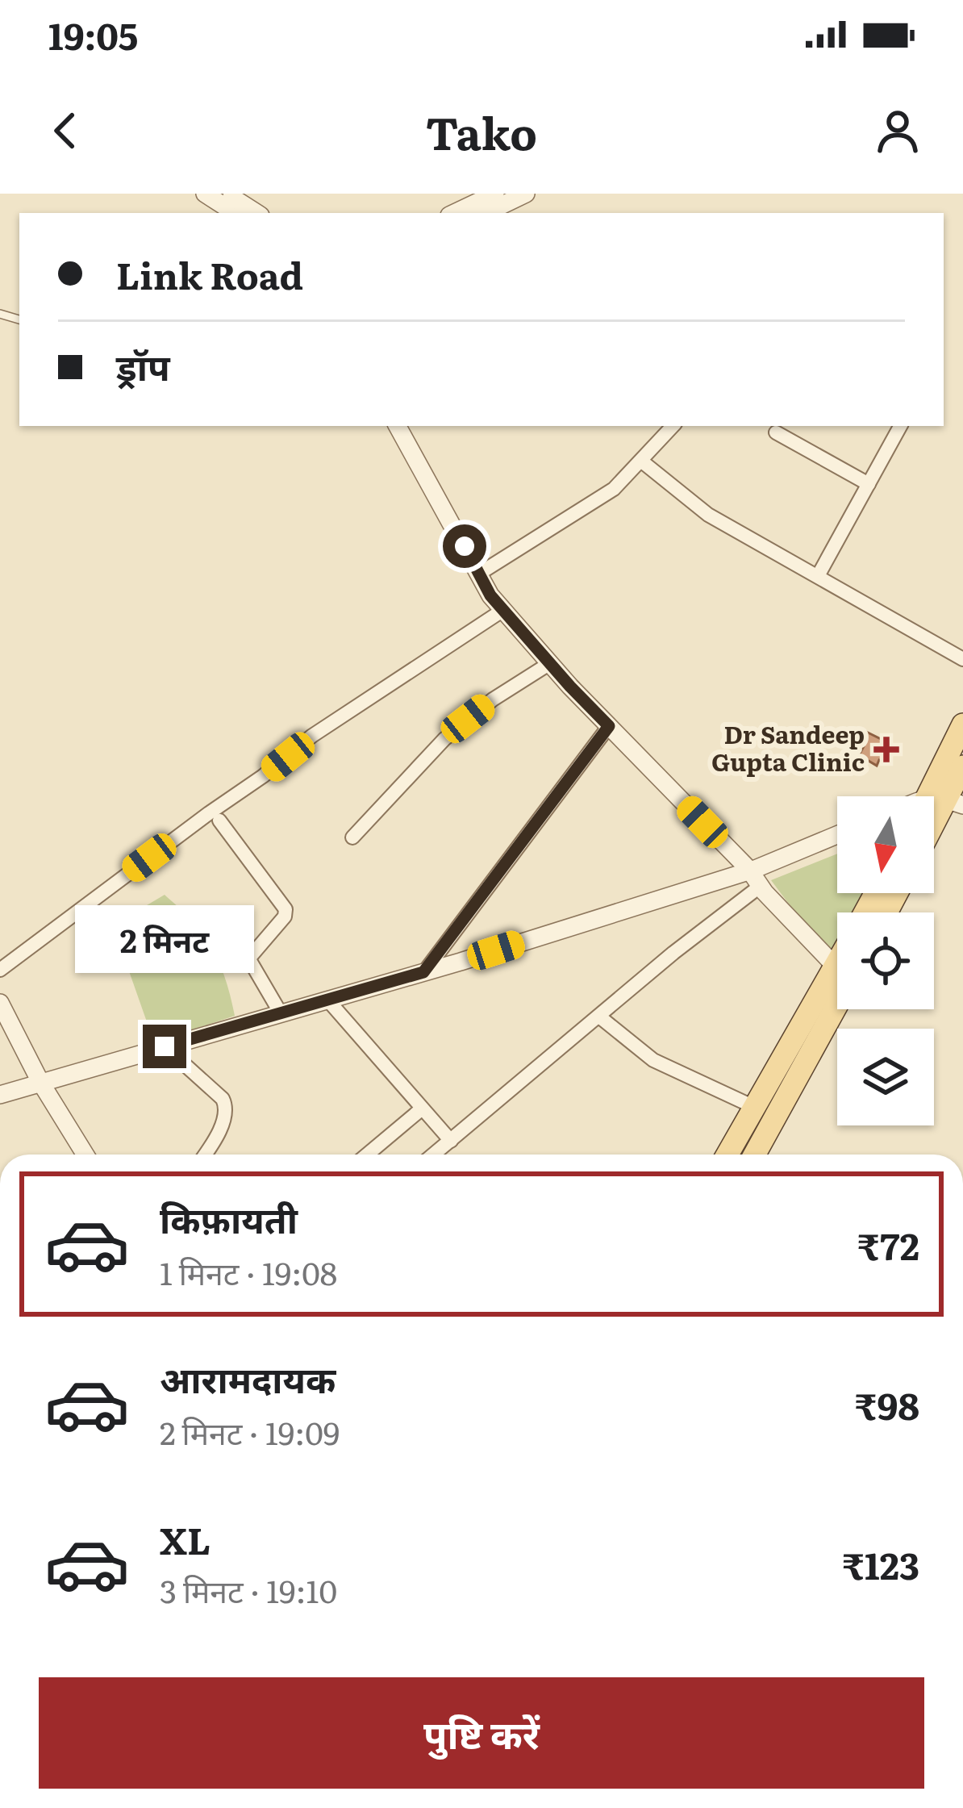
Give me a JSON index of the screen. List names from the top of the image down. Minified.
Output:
{"places":{"health":["Dr Sandeep Gupta Clinic"]},"north":"bottom","page":{"status":"19:05","header":"Tako","banner":["Link Road","ड्रॉप"],"bubble":"2 मिनट","list":[{"name":"किफ़ायती","note":"1 मिनट · 19:08","value":"₹72"},{"name":"आरामदायक","note":"2 मिनट · 19:09","value":"₹98"},{"name":"XL","note":"3 मिनट · 19:10","value":"₹123"}],"buttons":"पुष्टि करें"}}
